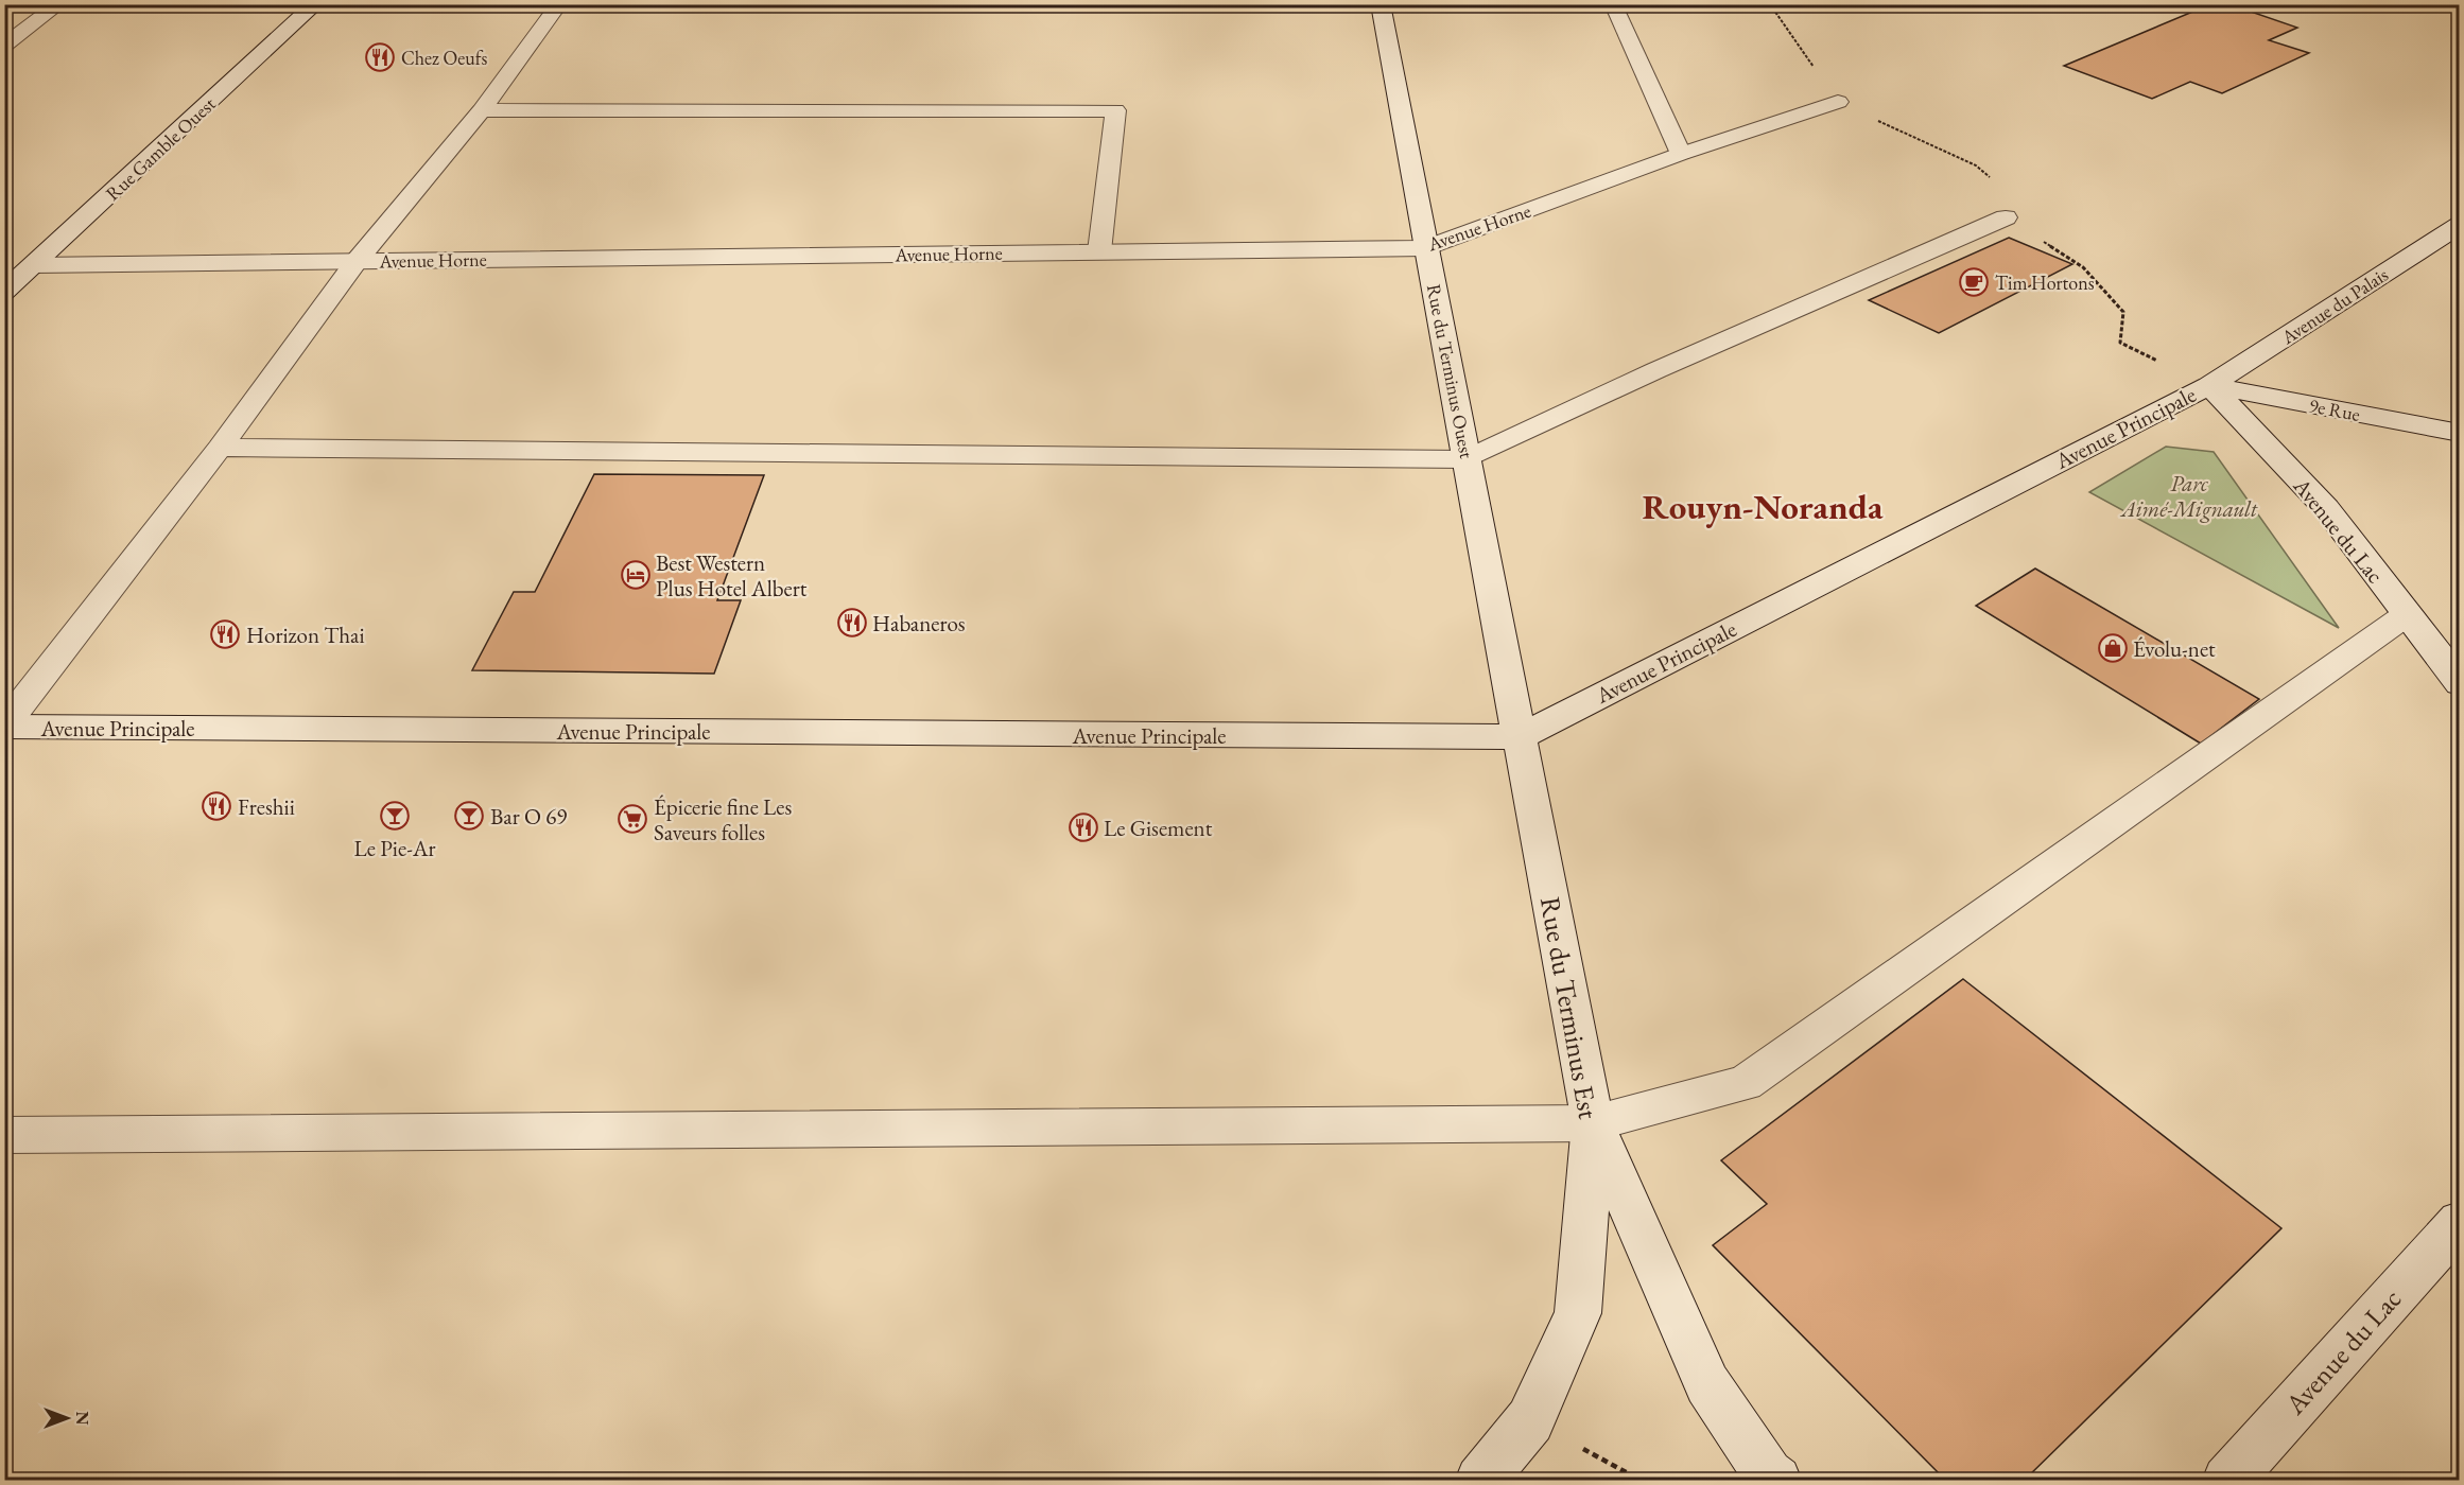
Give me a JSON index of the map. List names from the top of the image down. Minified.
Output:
{"streets":{"street":["Rue Gamble Ouest","Avenue Horne","Avenue du Palais","Rue du Terminus Ouest","9e Rue","Avenue Principale","Avenue du Lac","Rue du Terminus Est"]},"crossings":[["Rue Gamble Ouest","Avenue Horne"],["Avenue Horne","Rue du Terminus Ouest"],["Avenue du Palais","9e Rue"],["Avenue du Palais","Avenue Principale"],["Avenue du Palais","Avenue du Lac"],["Rue du Terminus Ouest","Avenue Principale"],["Rue du Terminus Ouest","Rue du Terminus Est"],["9e Rue","Avenue Principale"],["9e Rue","Avenue du Lac"],["Avenue Principale","Avenue du Lac"],["Avenue Principale","Rue du Terminus Est"]],"districts":["Rouyn-Noranda"],"parks":["Parc Aimé-Mignault"],"places":{"restaurant":["Chez Oeufs","Habaneros","Horizon Thai","Freshii","Le Gisement"],"cafe":["Tim Hortons"],"hotel":["Best Western Plus Hotel Albert"],"shop":["Évolu-net"],"bar":["Le Pie-Ar","Bar O 69"],"supermarket":["Épicerie fine Les Saveurs folles"]},"north":"right"}
